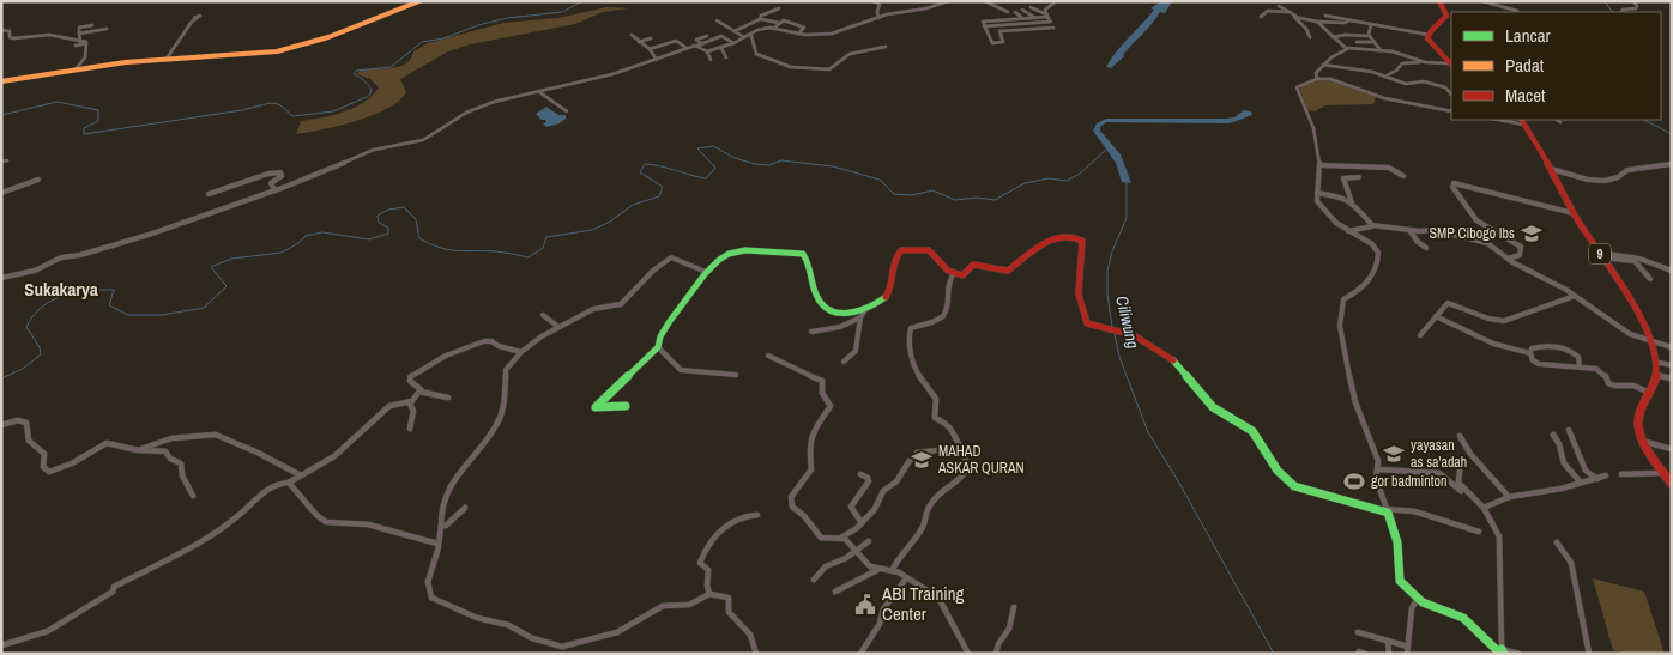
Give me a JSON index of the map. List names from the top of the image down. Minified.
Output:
{"streets":{"main road":["9"]},"districts":["Sukakarya"],"water":["Ciliwung"],"places":{"school or university":["SMP Cibogo Ibs","yayasan as sa'adah","MAHAD ASKAR QURAN"],"sports":["gor badminton"],"public building":["ABI Training Center"]},"legend":["Lancar","Padat","Macet"]}
